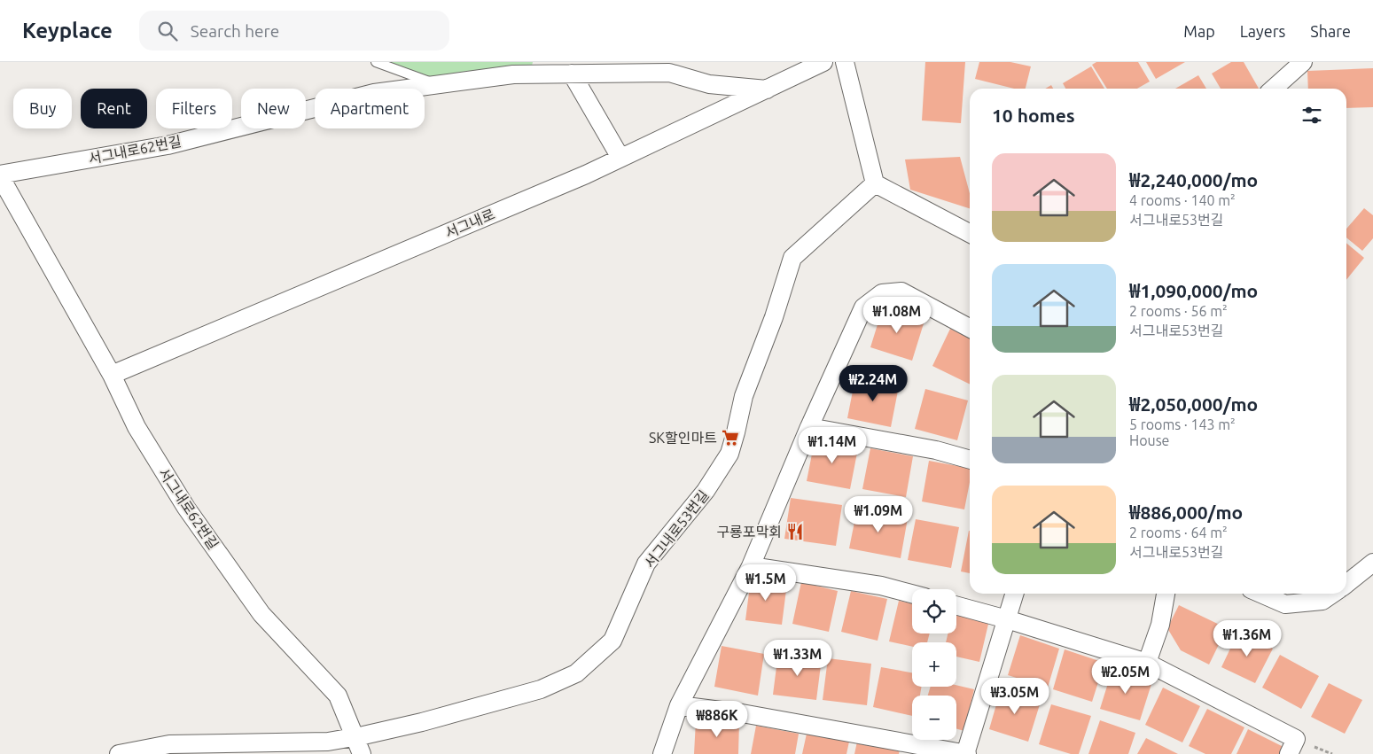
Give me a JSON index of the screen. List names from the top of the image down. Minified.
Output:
{"streets":{"street":["서그내로62번길","서그내로","서그내로53번길"]},"crossings":[["서그내로62번길","서그내로"],["서그내로62번길","서그내로53번길"]],"places":{"supermarket":["SK할인마트"],"restaurant":["구룡포막회"]},"page":{"header":"Keyplace","search":"Search here","nav":["Map","Layers","Share"],"chip":["Buy","Rent","Filters","New","Apartment"],"heading":"10 homes","list":[{"name":"₩2,240,000/mo","note":"4 rooms · 140 m² · 서그내로53번길"},{"name":"₩1,090,000/mo","note":"2 rooms · 56 m² · 서그내로53번길"},{"name":"₩2,050,000/mo","note":"5 rooms · 143 m² · House"},{"name":"₩886,000/mo","note":"2 rooms · 64 m² · 서그내로53번길"}],"price":["₩1.08M","₩2.24M","₩1.14M","₩1.09M","₩1.5M","₩1.36M","₩1.33M","₩2.05M","₩3.05M","₩886K"],"map_buttons":["+","−"]}}
